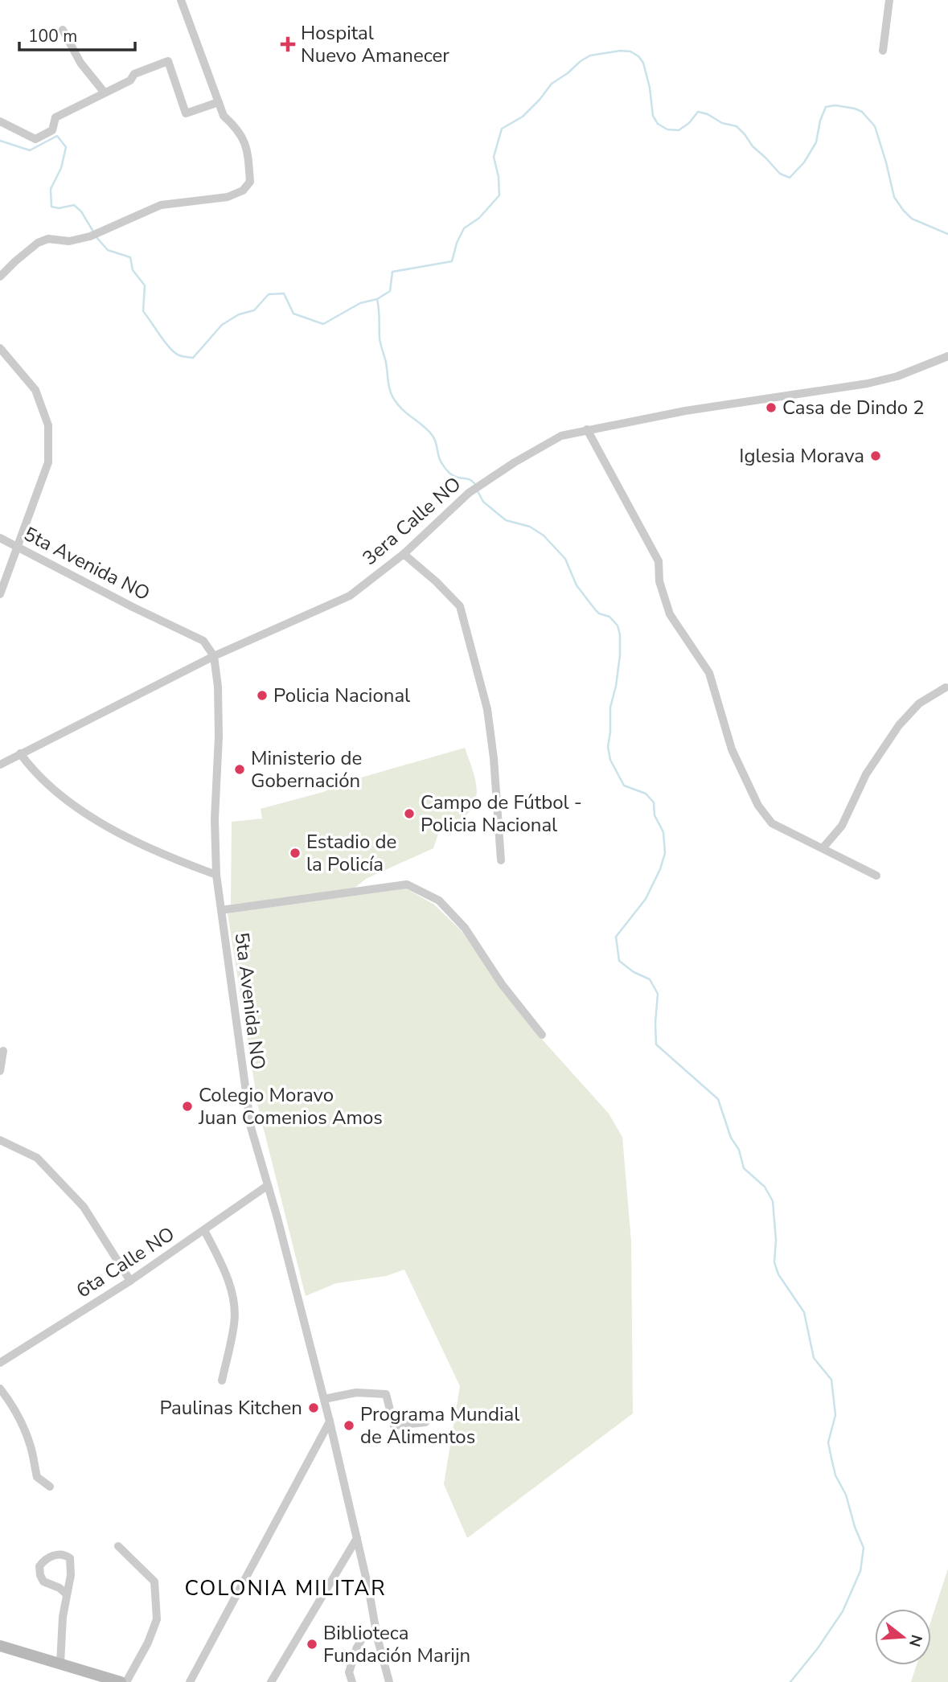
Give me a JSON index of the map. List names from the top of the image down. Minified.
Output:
{"streets":{"street":["3era Calle NO","5ta Avenida NO","6ta Calle NO"]},"crossings":[["3era Calle NO","5ta Avenida NO"],["5ta Avenida NO","6ta Calle NO"]],"districts":["COLONIA MILITAR"],"places":{"health":["Hospital Nuevo Amanecer"],"other":["Casa de Dindo 2","Iglesia Morava","Policia Nacional","Ministerio de Gobernación","Campo de Fútbol - Policia Nacional","Estadio de la Policía","Colegio Moravo Juan Comenios Amos","Paulinas Kitchen","Programa Mundial de Alimentos","Biblioteca Fundación Marijn"]},"scale_bar":"100 m","north":"right"}
